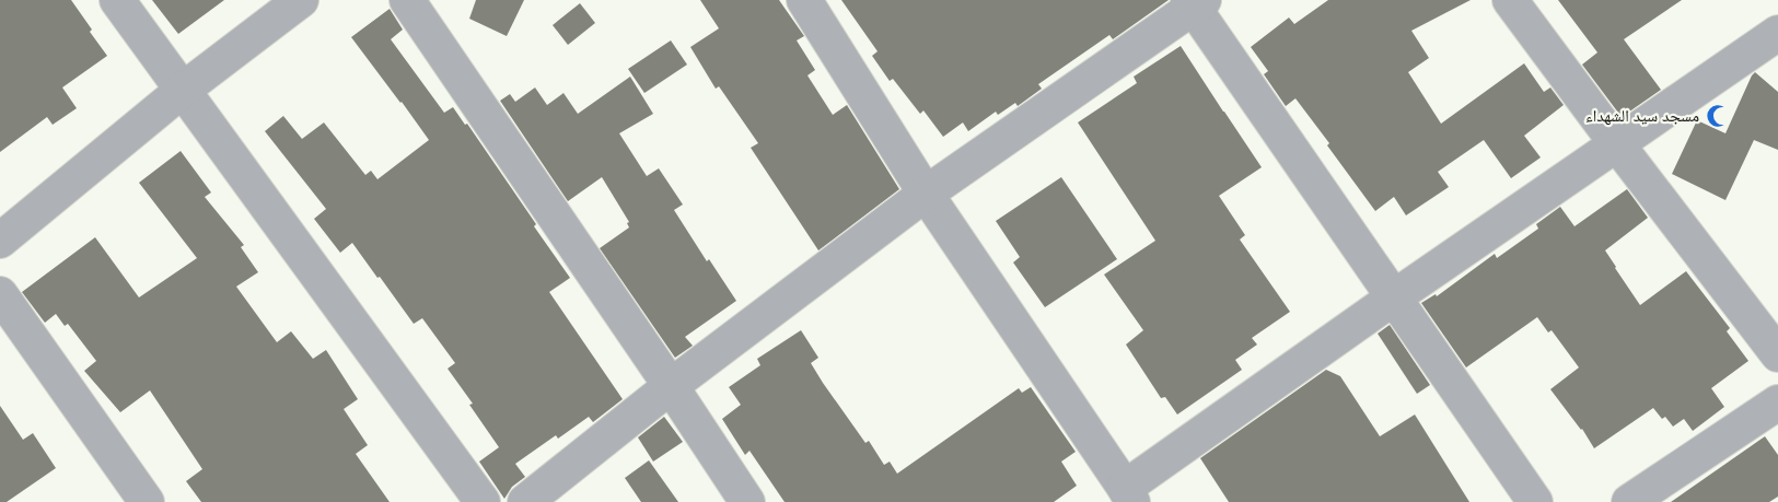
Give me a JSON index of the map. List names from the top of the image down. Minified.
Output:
{"places":{"mosque":["مسجد سيد الشهداء"]}}
